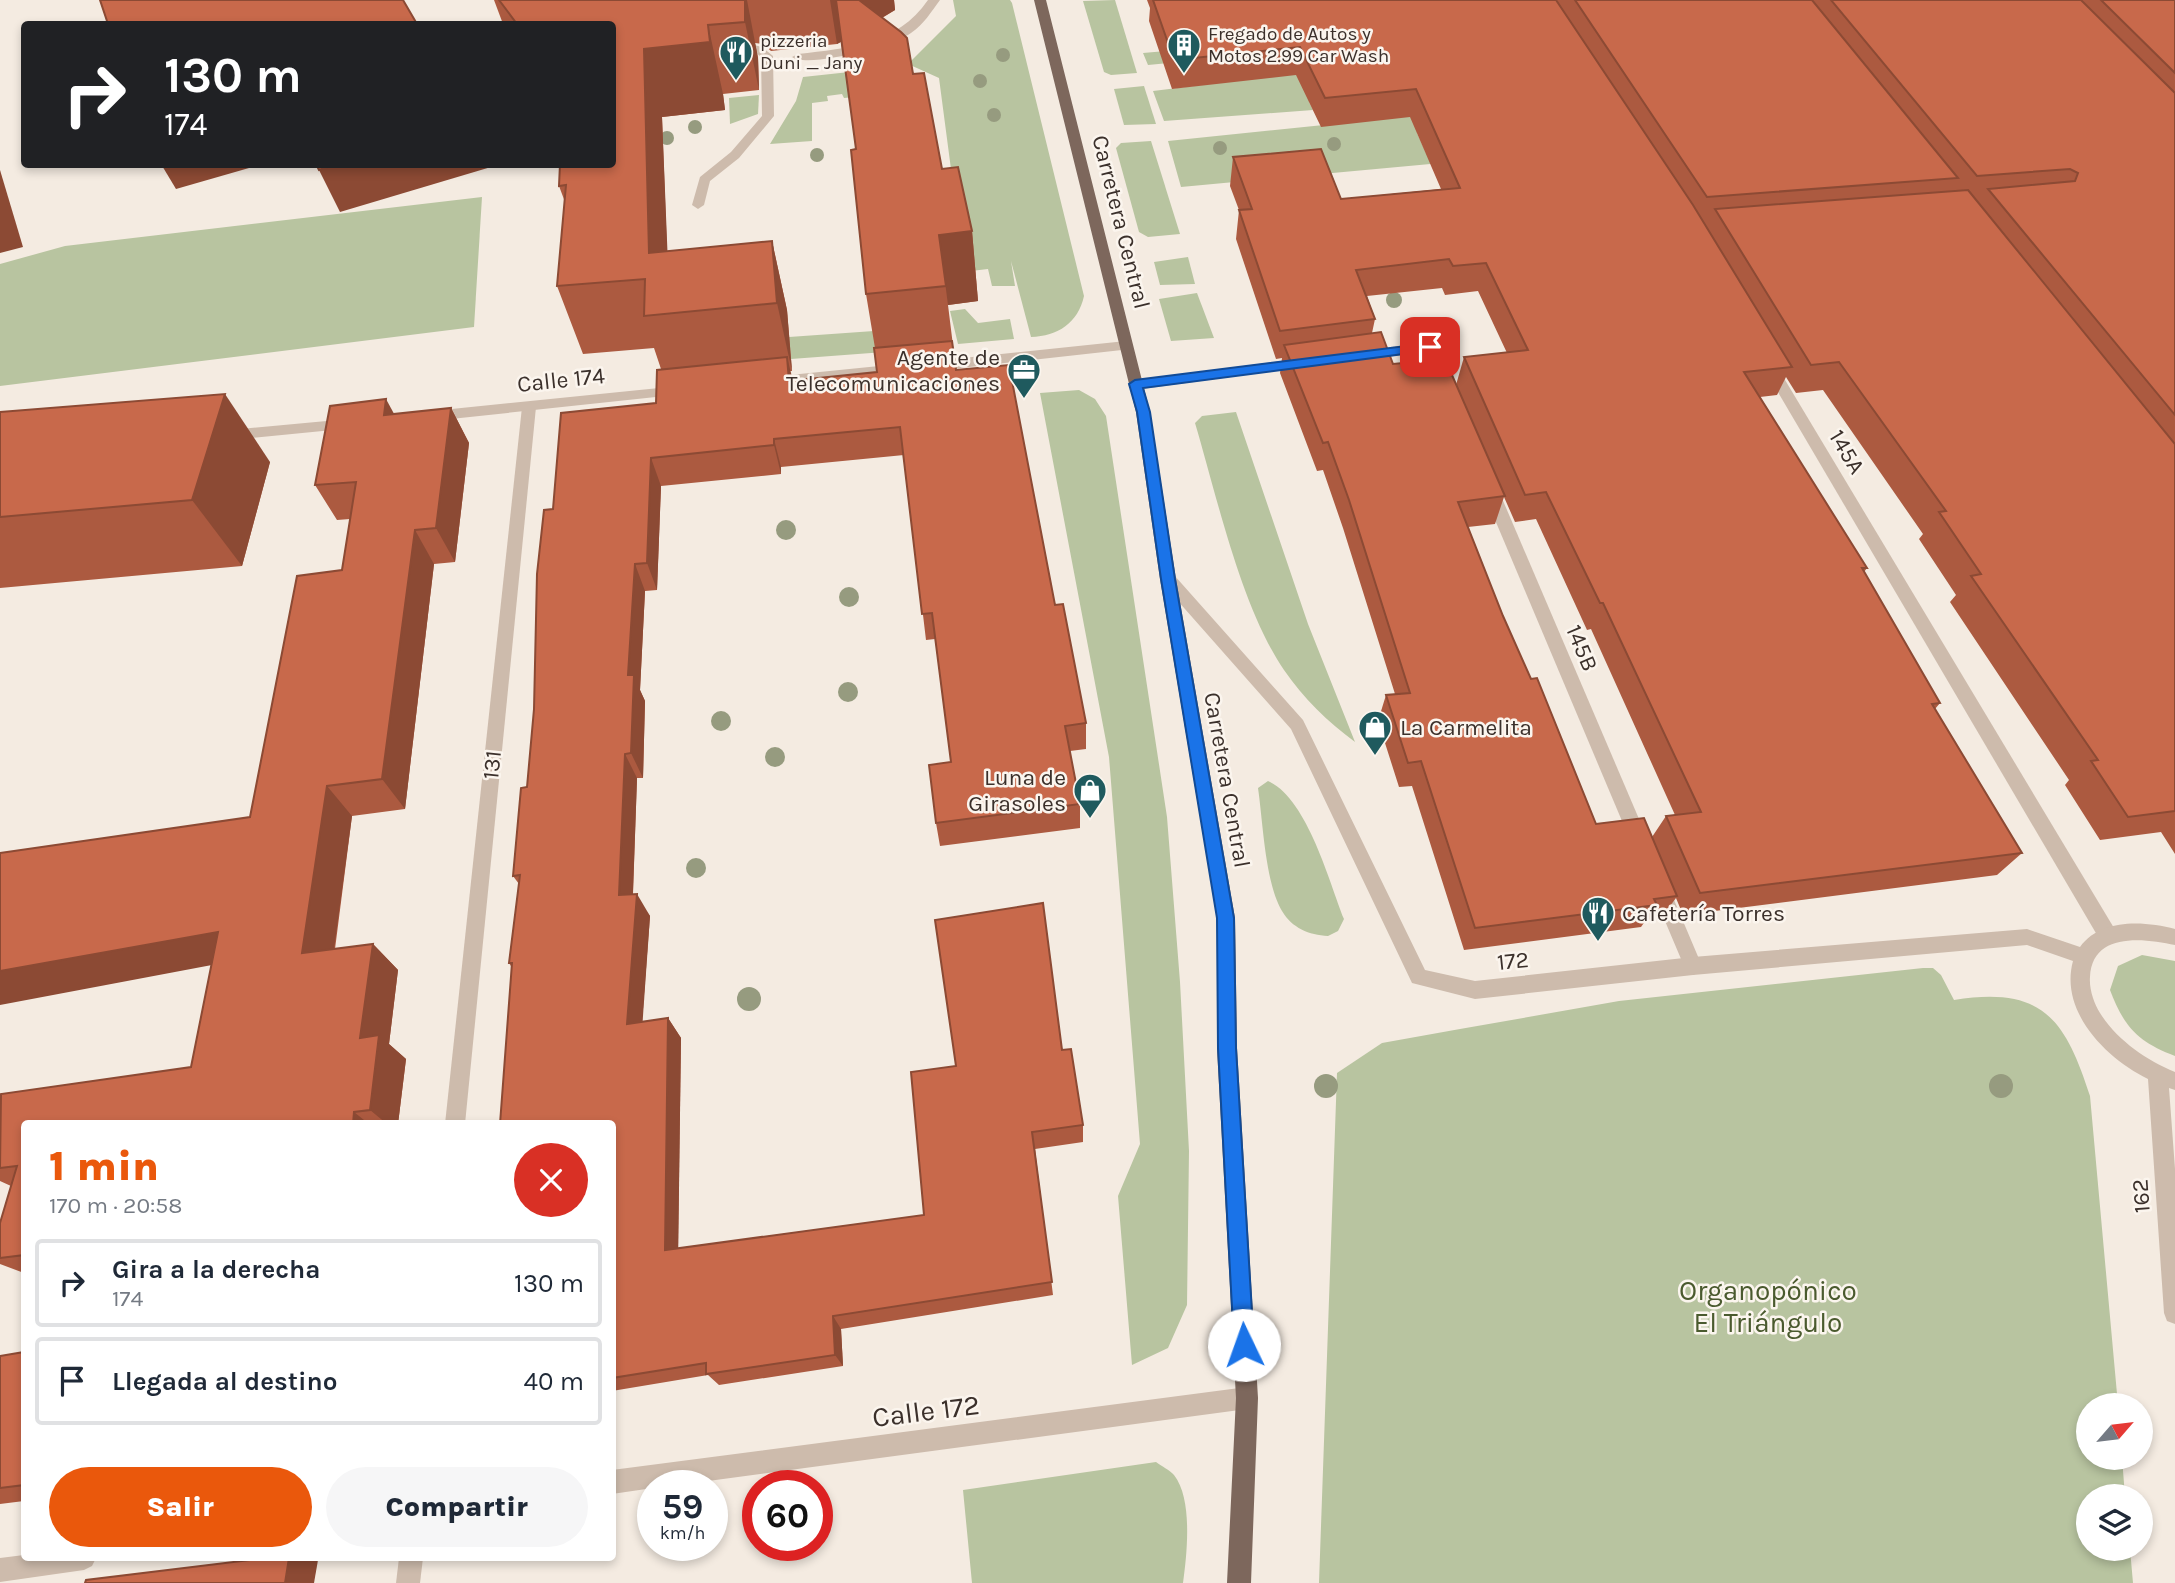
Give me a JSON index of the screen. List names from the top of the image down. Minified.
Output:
{"streets":{"main road":["Carretera Central"],"street":["Calle 174","145A","145B","131","172","162","Calle 172"]},"crossings":[["Carretera Central","172"],["Carretera Central","Calle 172"],["Calle 174","131"]],"parks":["Organopónico El Triángulo"],"places":{"building":["Fregado de Autos y Motos 2.99 Car Wash"],"restaurant":["pizzeria Duni _ Jany","Cafetería Torres"],"office":["Agente de Telecomunicaciones"],"shop":["La Carmelita","Luna de Girasoles"]},"north":"top right","page":{"turn":["130 m","174"],"heading":["1 min","170 m · 20:58"],"list":[{"name":"Gira a la derecha","note":"174","value":"130 m"},{"name":"Llegada al destino","value":"40 m"}],"buttons":["Salir","Compartir"],"speed":"59 km/h","limit":"60"}}
